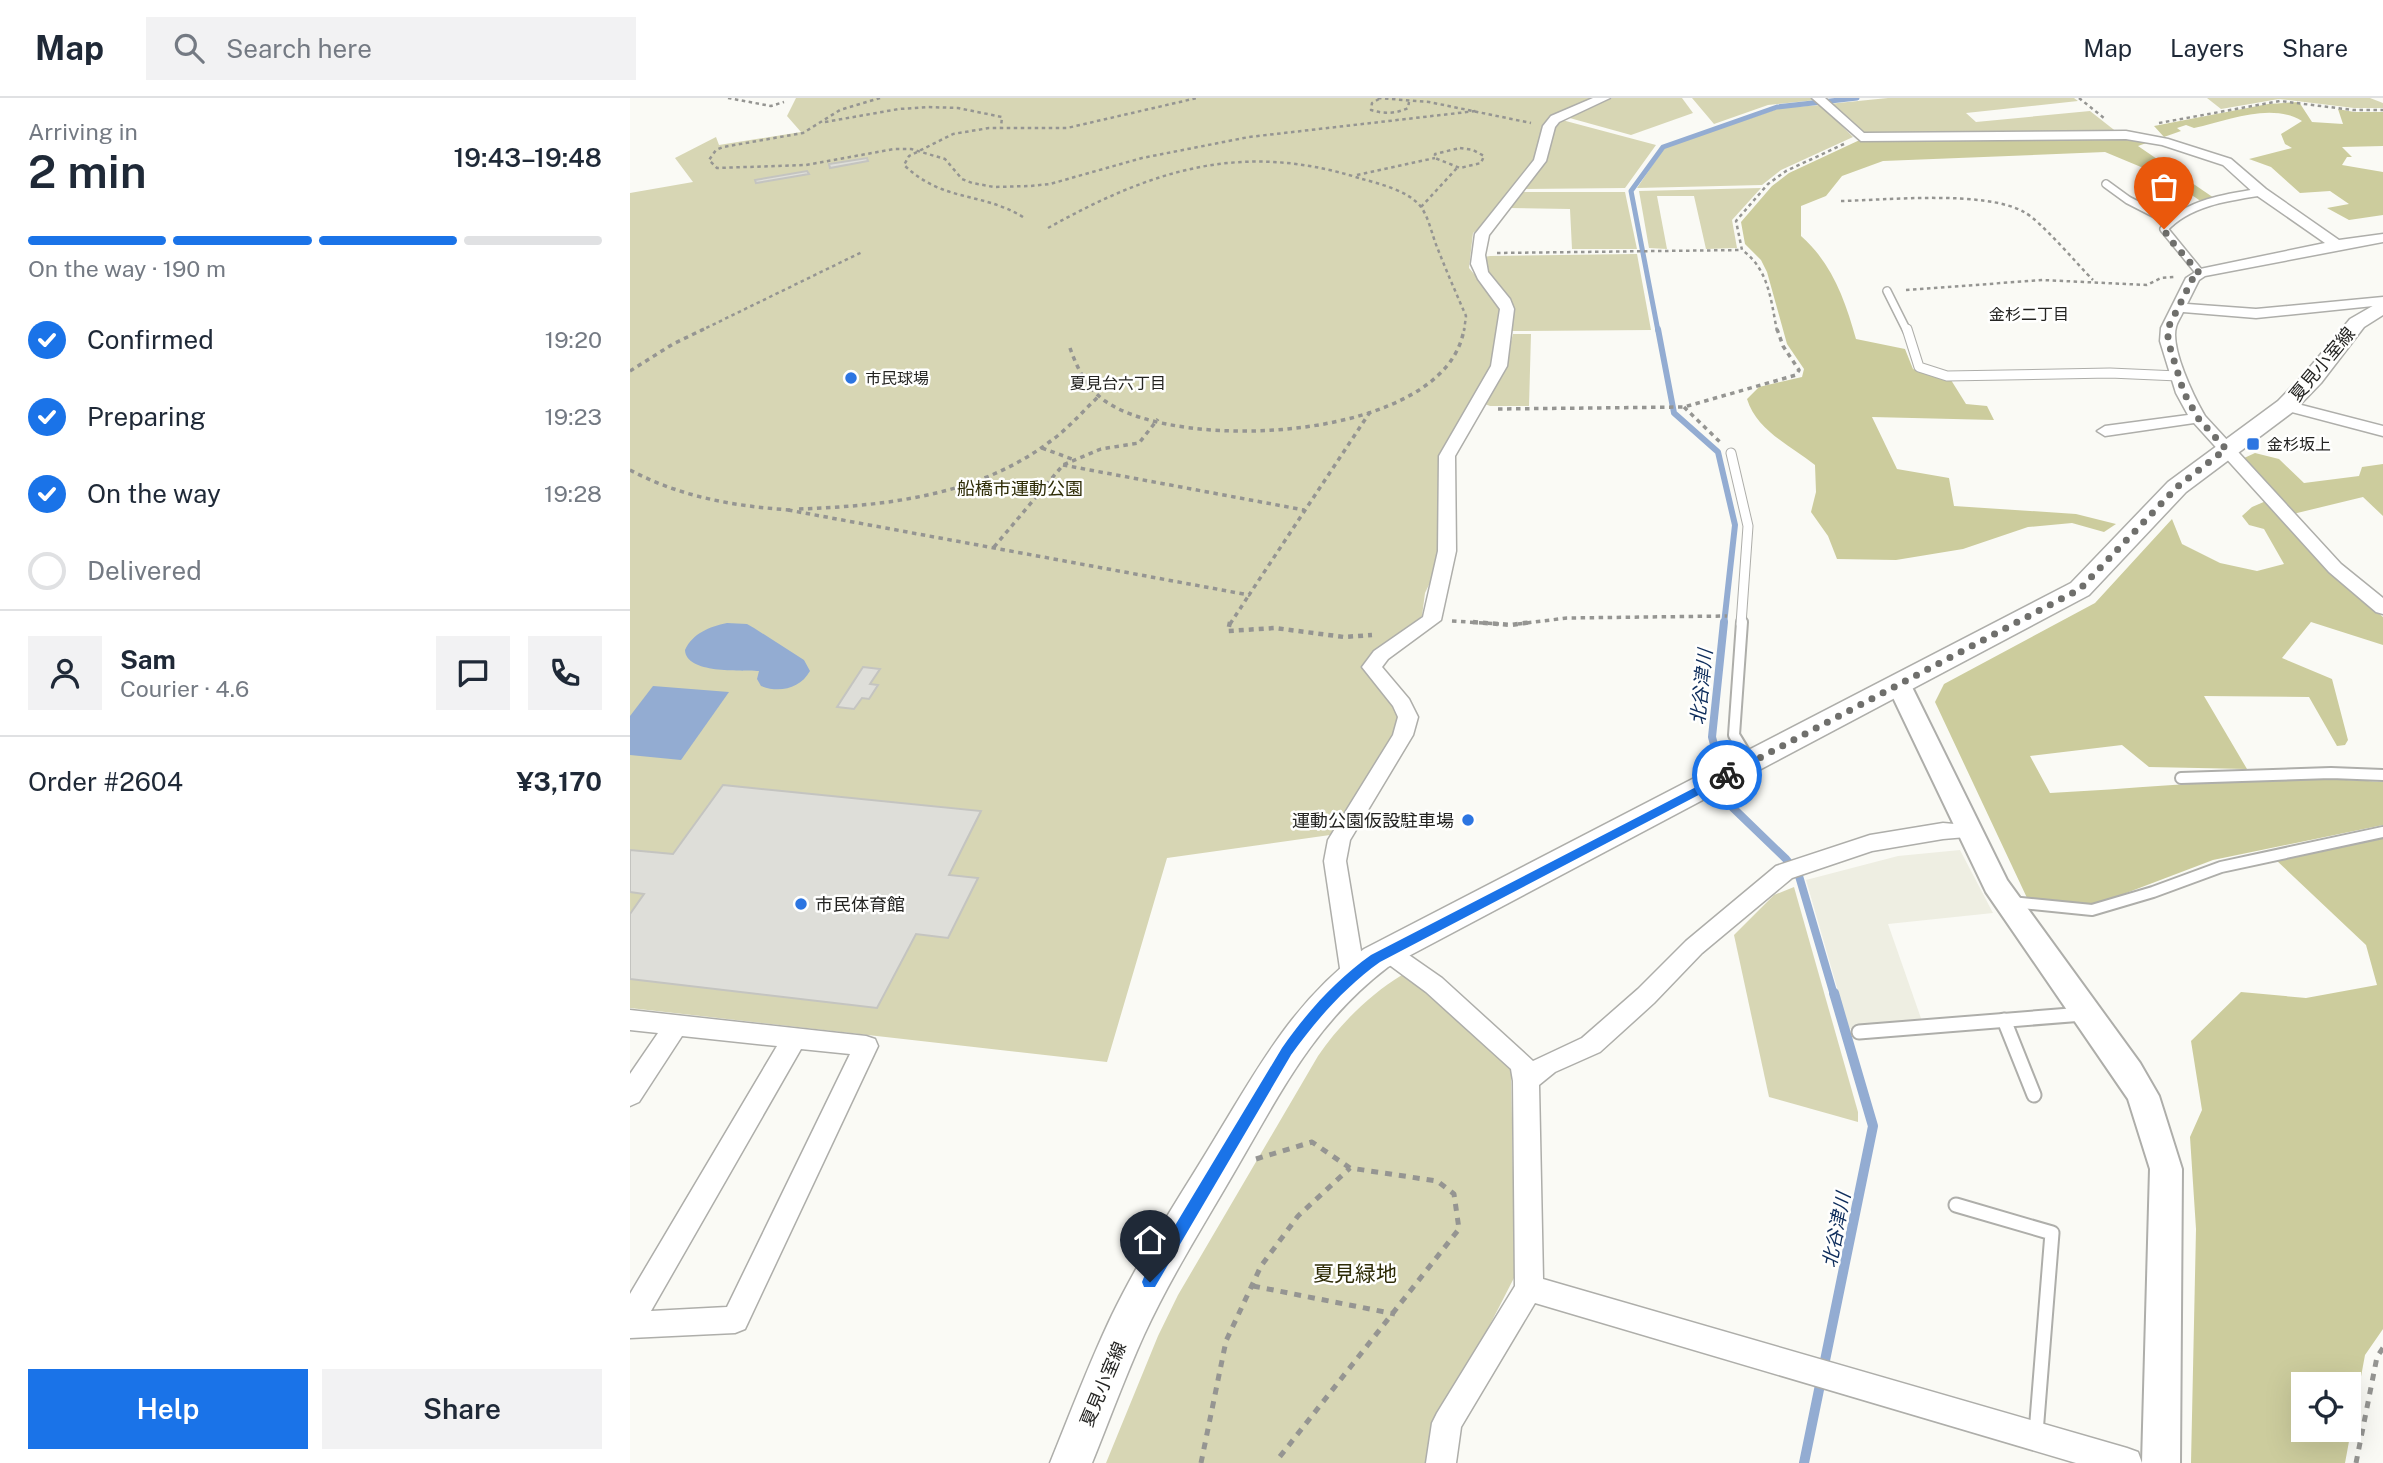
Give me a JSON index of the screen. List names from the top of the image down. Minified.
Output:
{"streets":{"main road":["夏見小室線"]},"districts":["金杉二丁目","夏見台六丁目"],"water":["北谷津川"],"parks":["船橋市運動公園","夏見緑地"],"places":{"other":["市民球場","運動公園仮設駐車場","市民体育館"],"transit":["金杉坂上"]},"page":{"header":"Map","search":"Search here","nav":["Map","Layers","Share"],"heading":["2 min","Arriving in","19:43–19:48"],"panel":["Sam","Courier · 4.6","Order #2604","¥3,170"],"bar":"On the way · 190 m","list":[["Confirmed","19:20"],["Preparing","19:23"],["On the way","19:28"],"Delivered"],"buttons":["Help","Share"]}}
